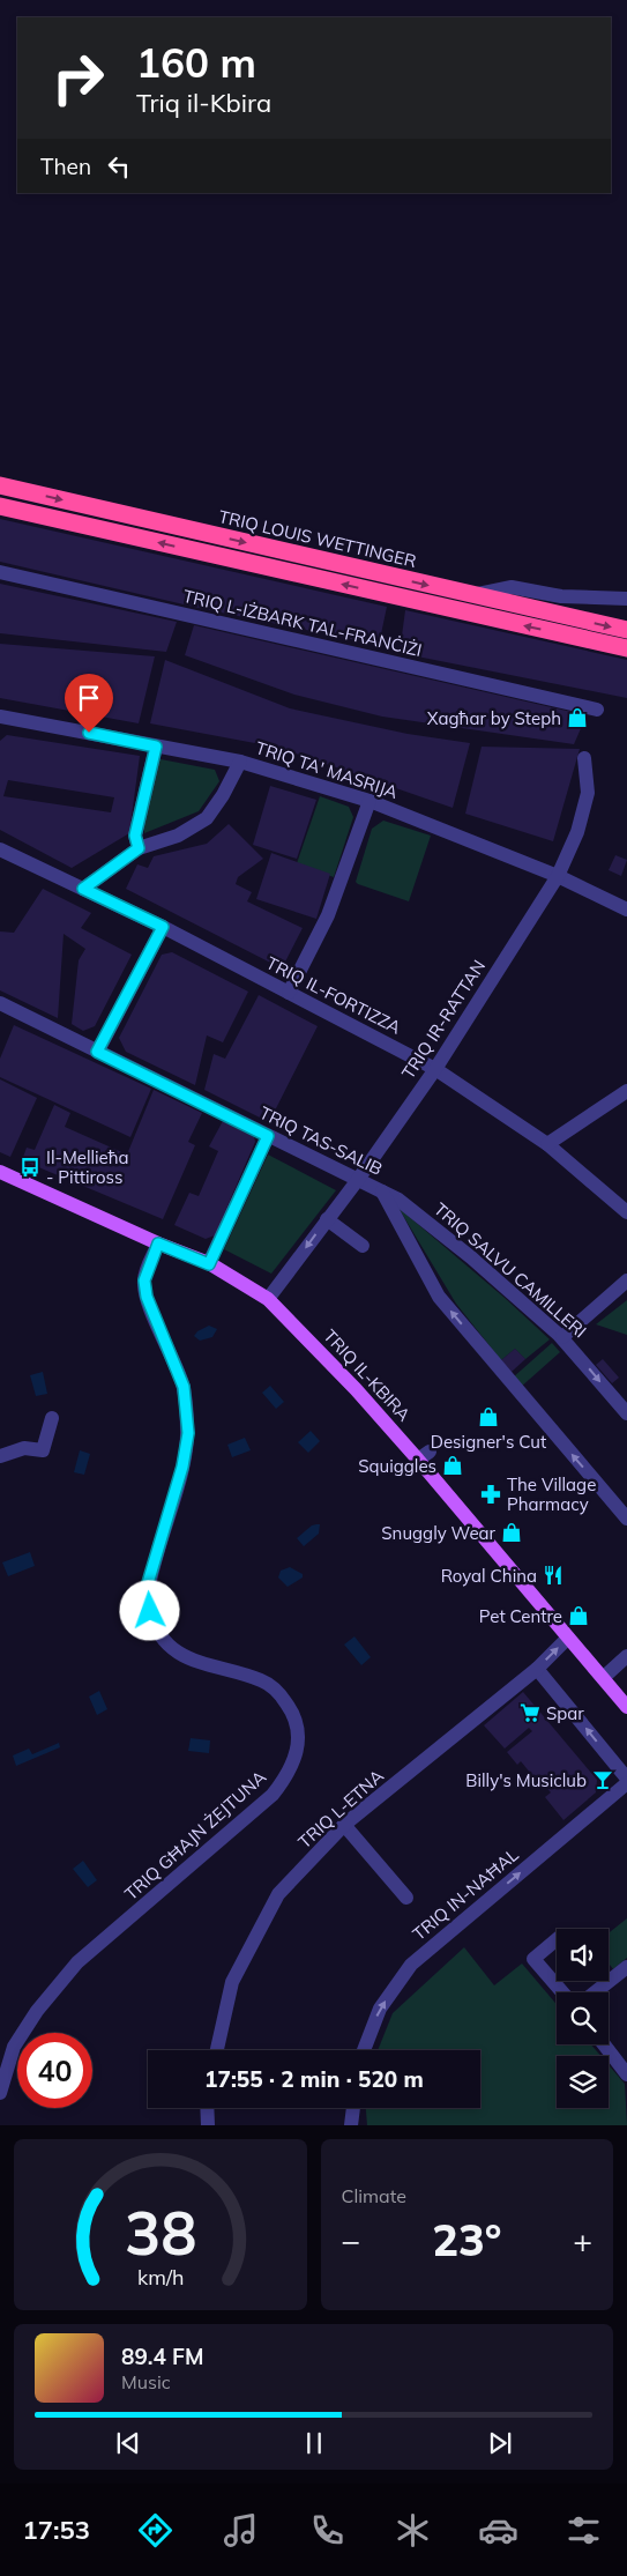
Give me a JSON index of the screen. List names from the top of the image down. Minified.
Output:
{"streets":{"highway":["TRIQ LOUIS WETTINGER"],"main road":["TRIQ IL-KBIRA"],"street":["TRIQ L-IŻBARK TAL-FRANĊIŻI","TRIQ TA' MASRIJA","TRIQ IL-FORTIZZA","TRIQ IR-RATTAN","TRIQ TAS-SALIB","TRIQ SALVU CAMILLERI","TRIQ L-ETNA","TRIQ GĦAJN ŻEJTUNA","TRIQ IN-NAĦAL"]},"crossings":[["TRIQ TA' MASRIJA","TRIQ IR-RATTAN"],["TRIQ IL-FORTIZZA","TRIQ IR-RATTAN"],["TRIQ IR-RATTAN","TRIQ TAS-SALIB"],["TRIQ IR-RATTAN","TRIQ IL-KBIRA"],["TRIQ TAS-SALIB","TRIQ SALVU CAMILLERI"],["TRIQ IL-KBIRA","TRIQ L-ETNA"],["TRIQ IL-KBIRA","TRIQ GĦAJN ŻEJTUNA"]],"one_way":["TRIQ TAS-SALIB","TRIQ IN-NAĦAL"],"places":{"shop":["Xagħar by Steph","Designer's Cut","Squiggles","Snuggly Wear","Pet Centre"],"bus stop":["Il-Mellieħa - Pittiross"],"pharmacy":["The Village Pharmacy"],"restaurant":["Royal China"],"supermarket":["Spar"],"bar":["Billy's Musiclub"]},"page":{"turn":["160 m","Triq il-Kbira"],"then":"Then","limit":"40","trip":"17:55 · 2 min · 520 m","tile":"Climate","heat":["−","23°","+"],"song":["89.4 FM","Music"],"tabs":"17:53","gauge":["38","km/h"]}}
